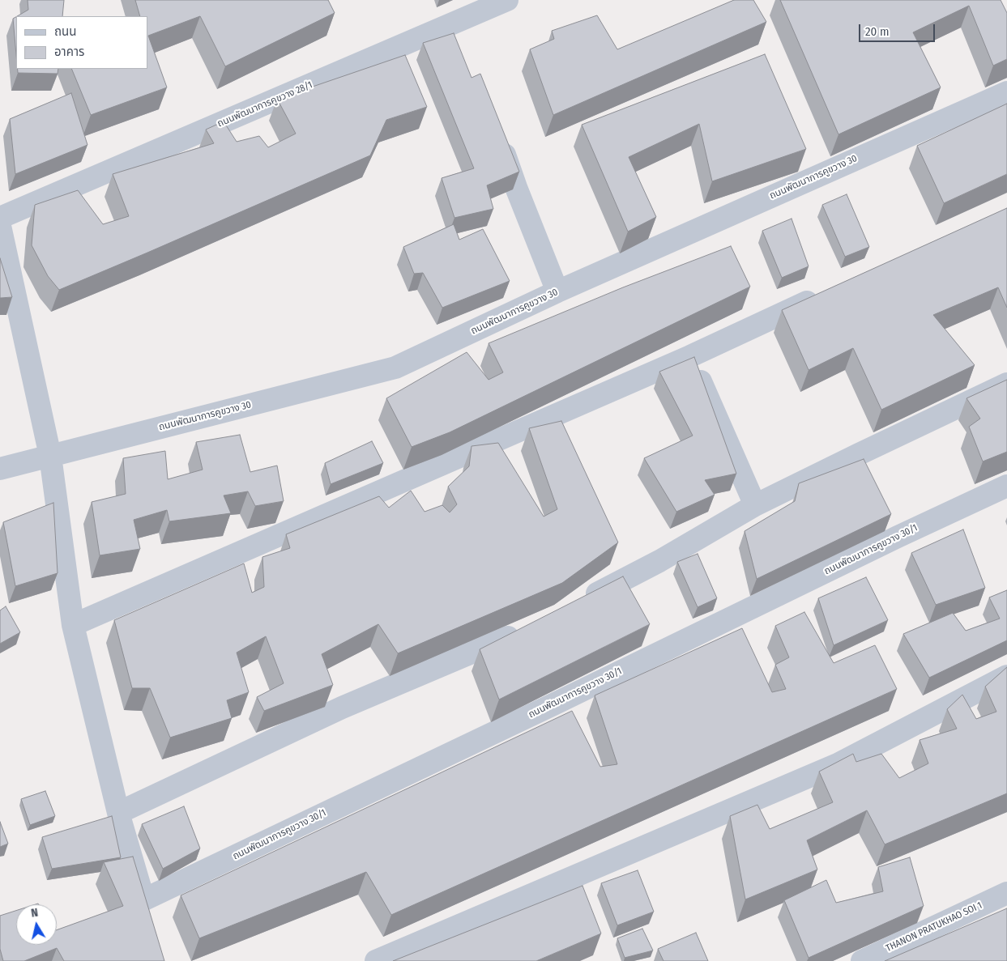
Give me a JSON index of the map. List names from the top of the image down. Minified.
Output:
{"streets":{"street":["ถนนพัฒนาการคูขวาง 28/1","ถนนพัฒนาการคูขวาง 30","ถนนพัฒนาการคูขวาง 30/1","THANON PRATUKHAO SOI 1"]},"legend":["ถนน","อาคาร"],"scale_bar":"20 m","north":"top"}
